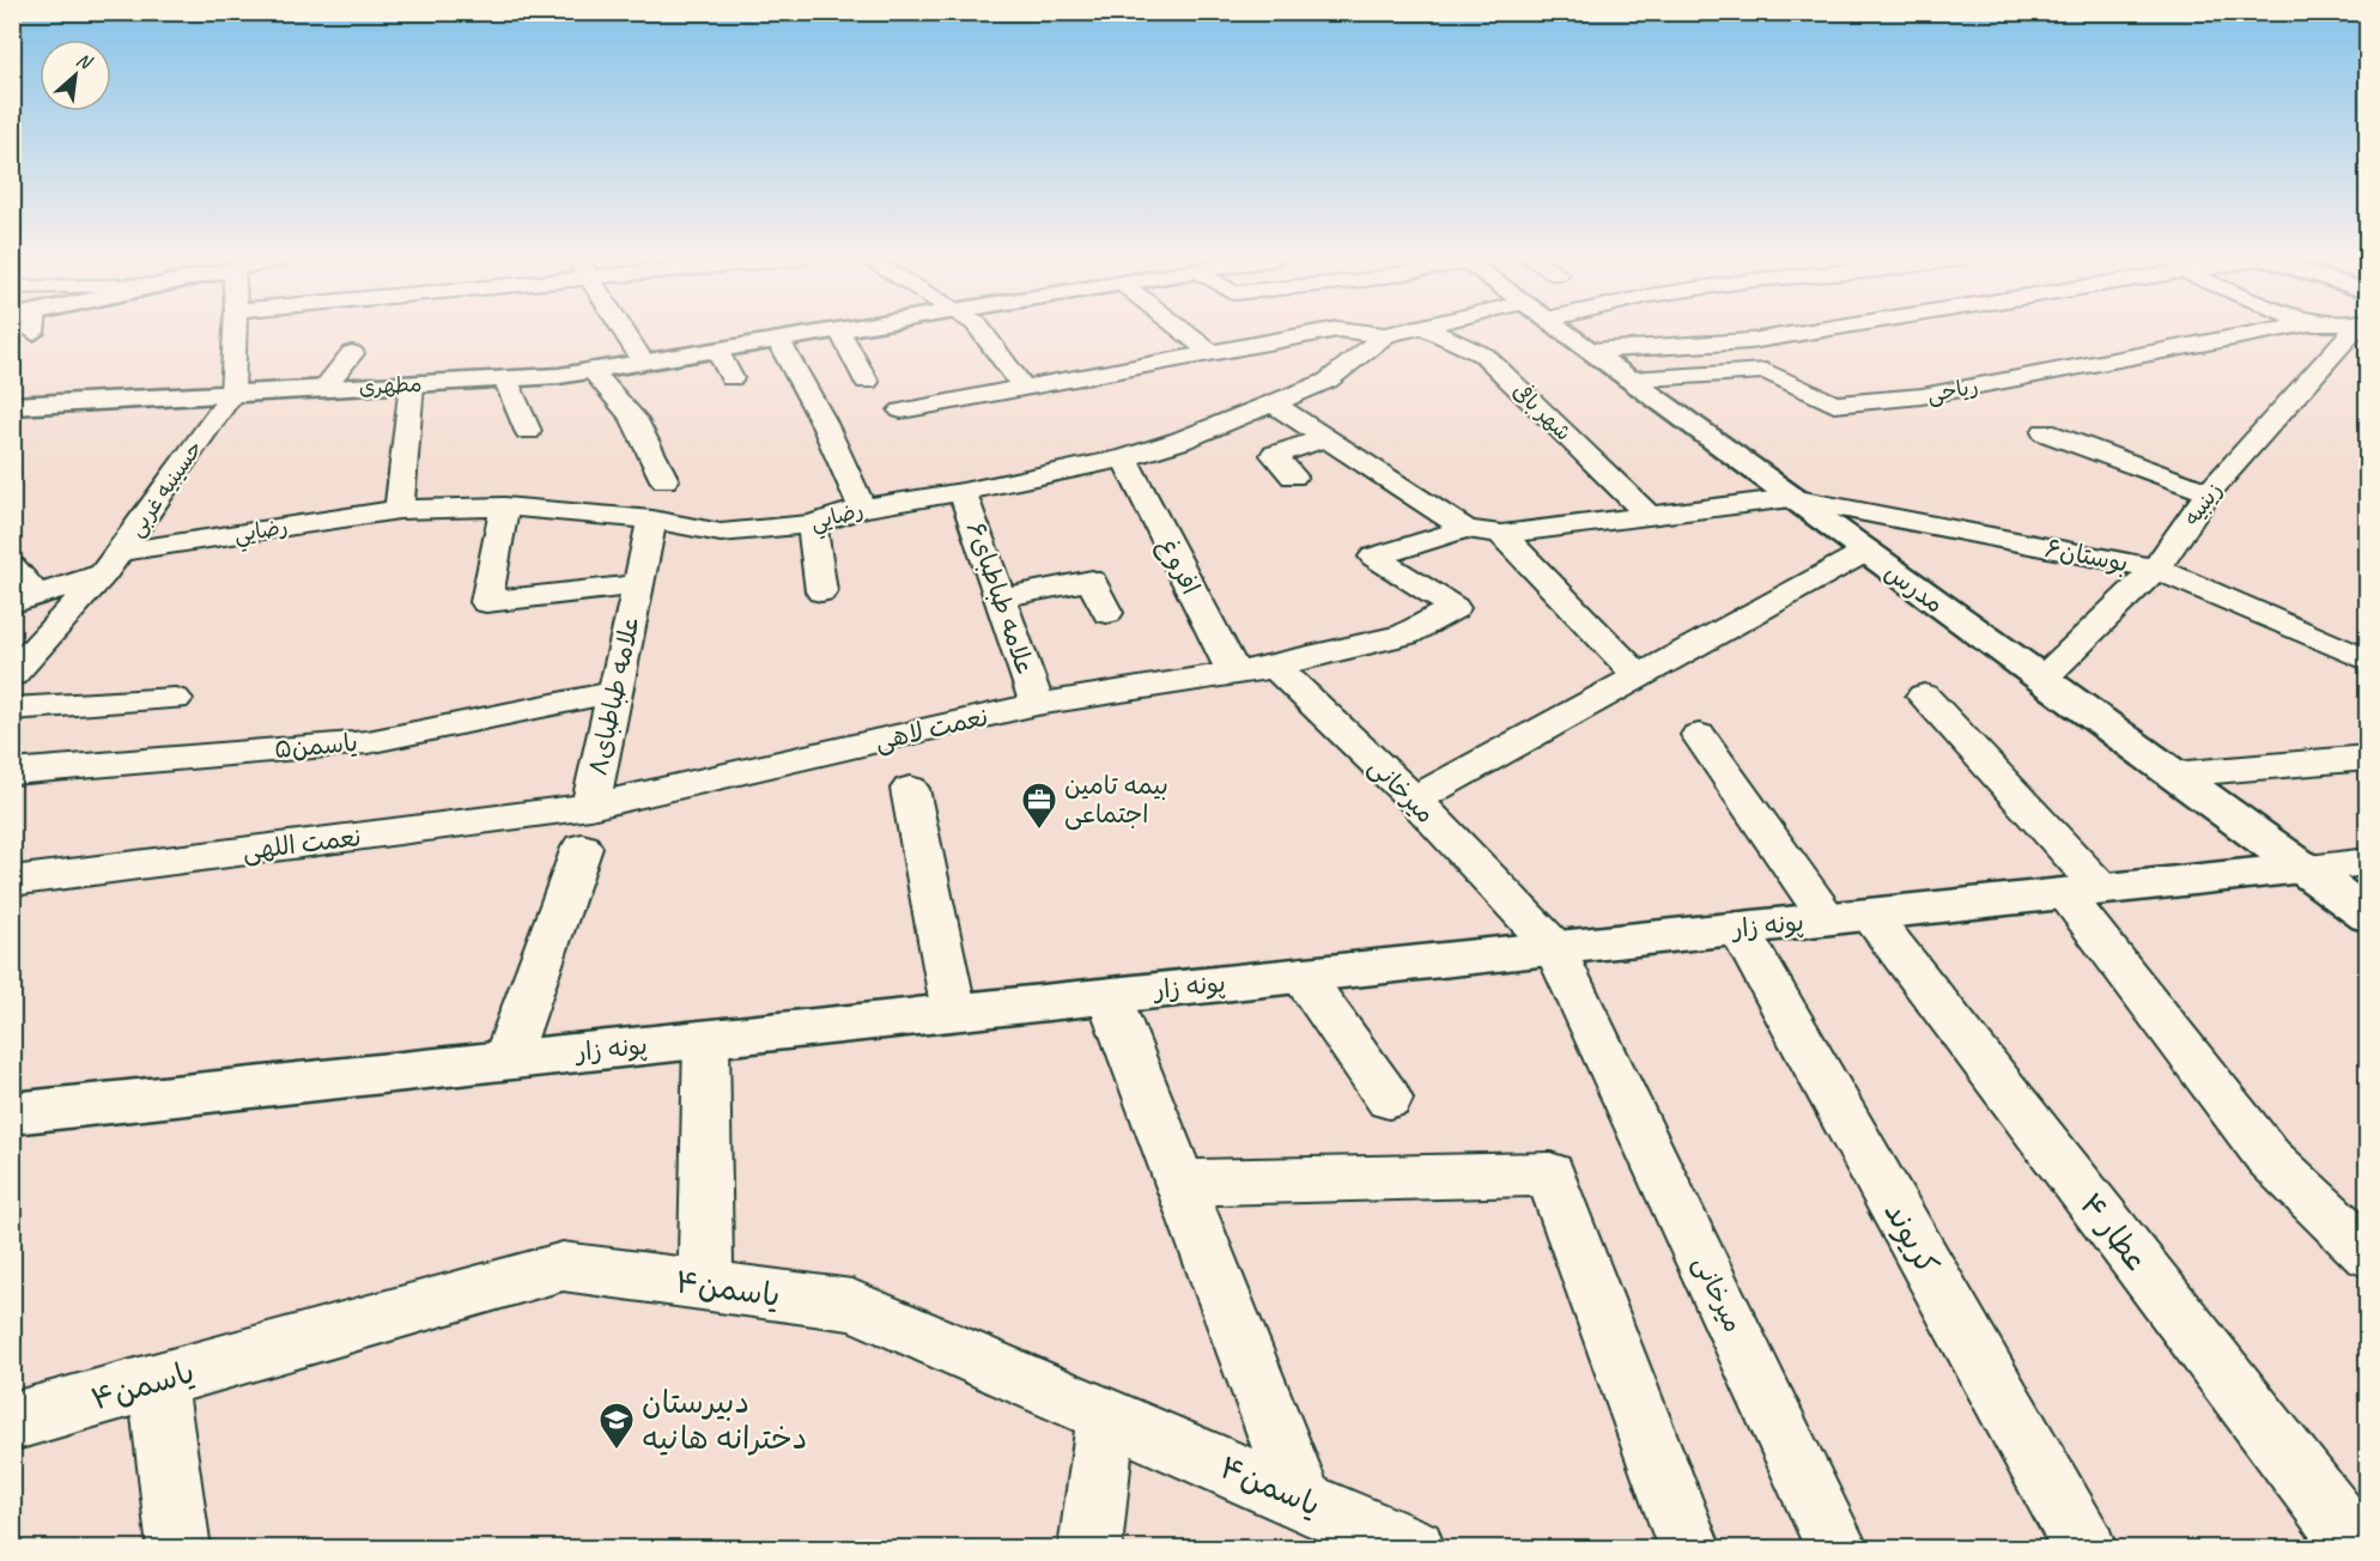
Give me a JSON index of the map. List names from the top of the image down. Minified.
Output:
{"streets":{"street":["مطهری","ریاحی","شهر بافی","حسینیه غربی","زینبیه","رضایي","بوستان۶","افروغ","مدرس","علامه طباطبای۶","علامه طباطبای۸","نعمت لاهی","یاسمن۵","میرخانی","نعمت اللهی","پونه زار","عطار ۴","کریوند","یاسمن۴"]},"crossings":[["مطهری","حسینیه غربی"],["ریاحی","مدرس"],["حسینیه غربی","رضایي"],["زینبیه","بوستان۶"],["زینبیه","مدرس"],["رضایي","افروغ"],["رضایي","علامه طباطبای۶"],["رضایي","علامه طباطبای۸"],["بوستان۶","مدرس"],["افروغ","نعمت لاهی"],["مدرس","پونه زار"],["علامه طباطبای۶","نعمت لاهی"],["علامه طباطبای۸","نعمت لاهی"],["علامه طباطبای۸","یاسمن۵"],["علامه طباطبای۸","نعمت اللهی"],["علامه طباطبای۸","پونه زار"],["نعمت لاهی","میرخانی"],["نعمت لاهی","نعمت اللهی"],["میرخانی","پونه زار"],["پونه زار","عطار ۴"],["پونه زار","کریوند"]],"places":{"office":["بیمه تامین اجتماعی"],"school or university":["دبیرستان دخترانه هانیه"]},"north":"top right"}
